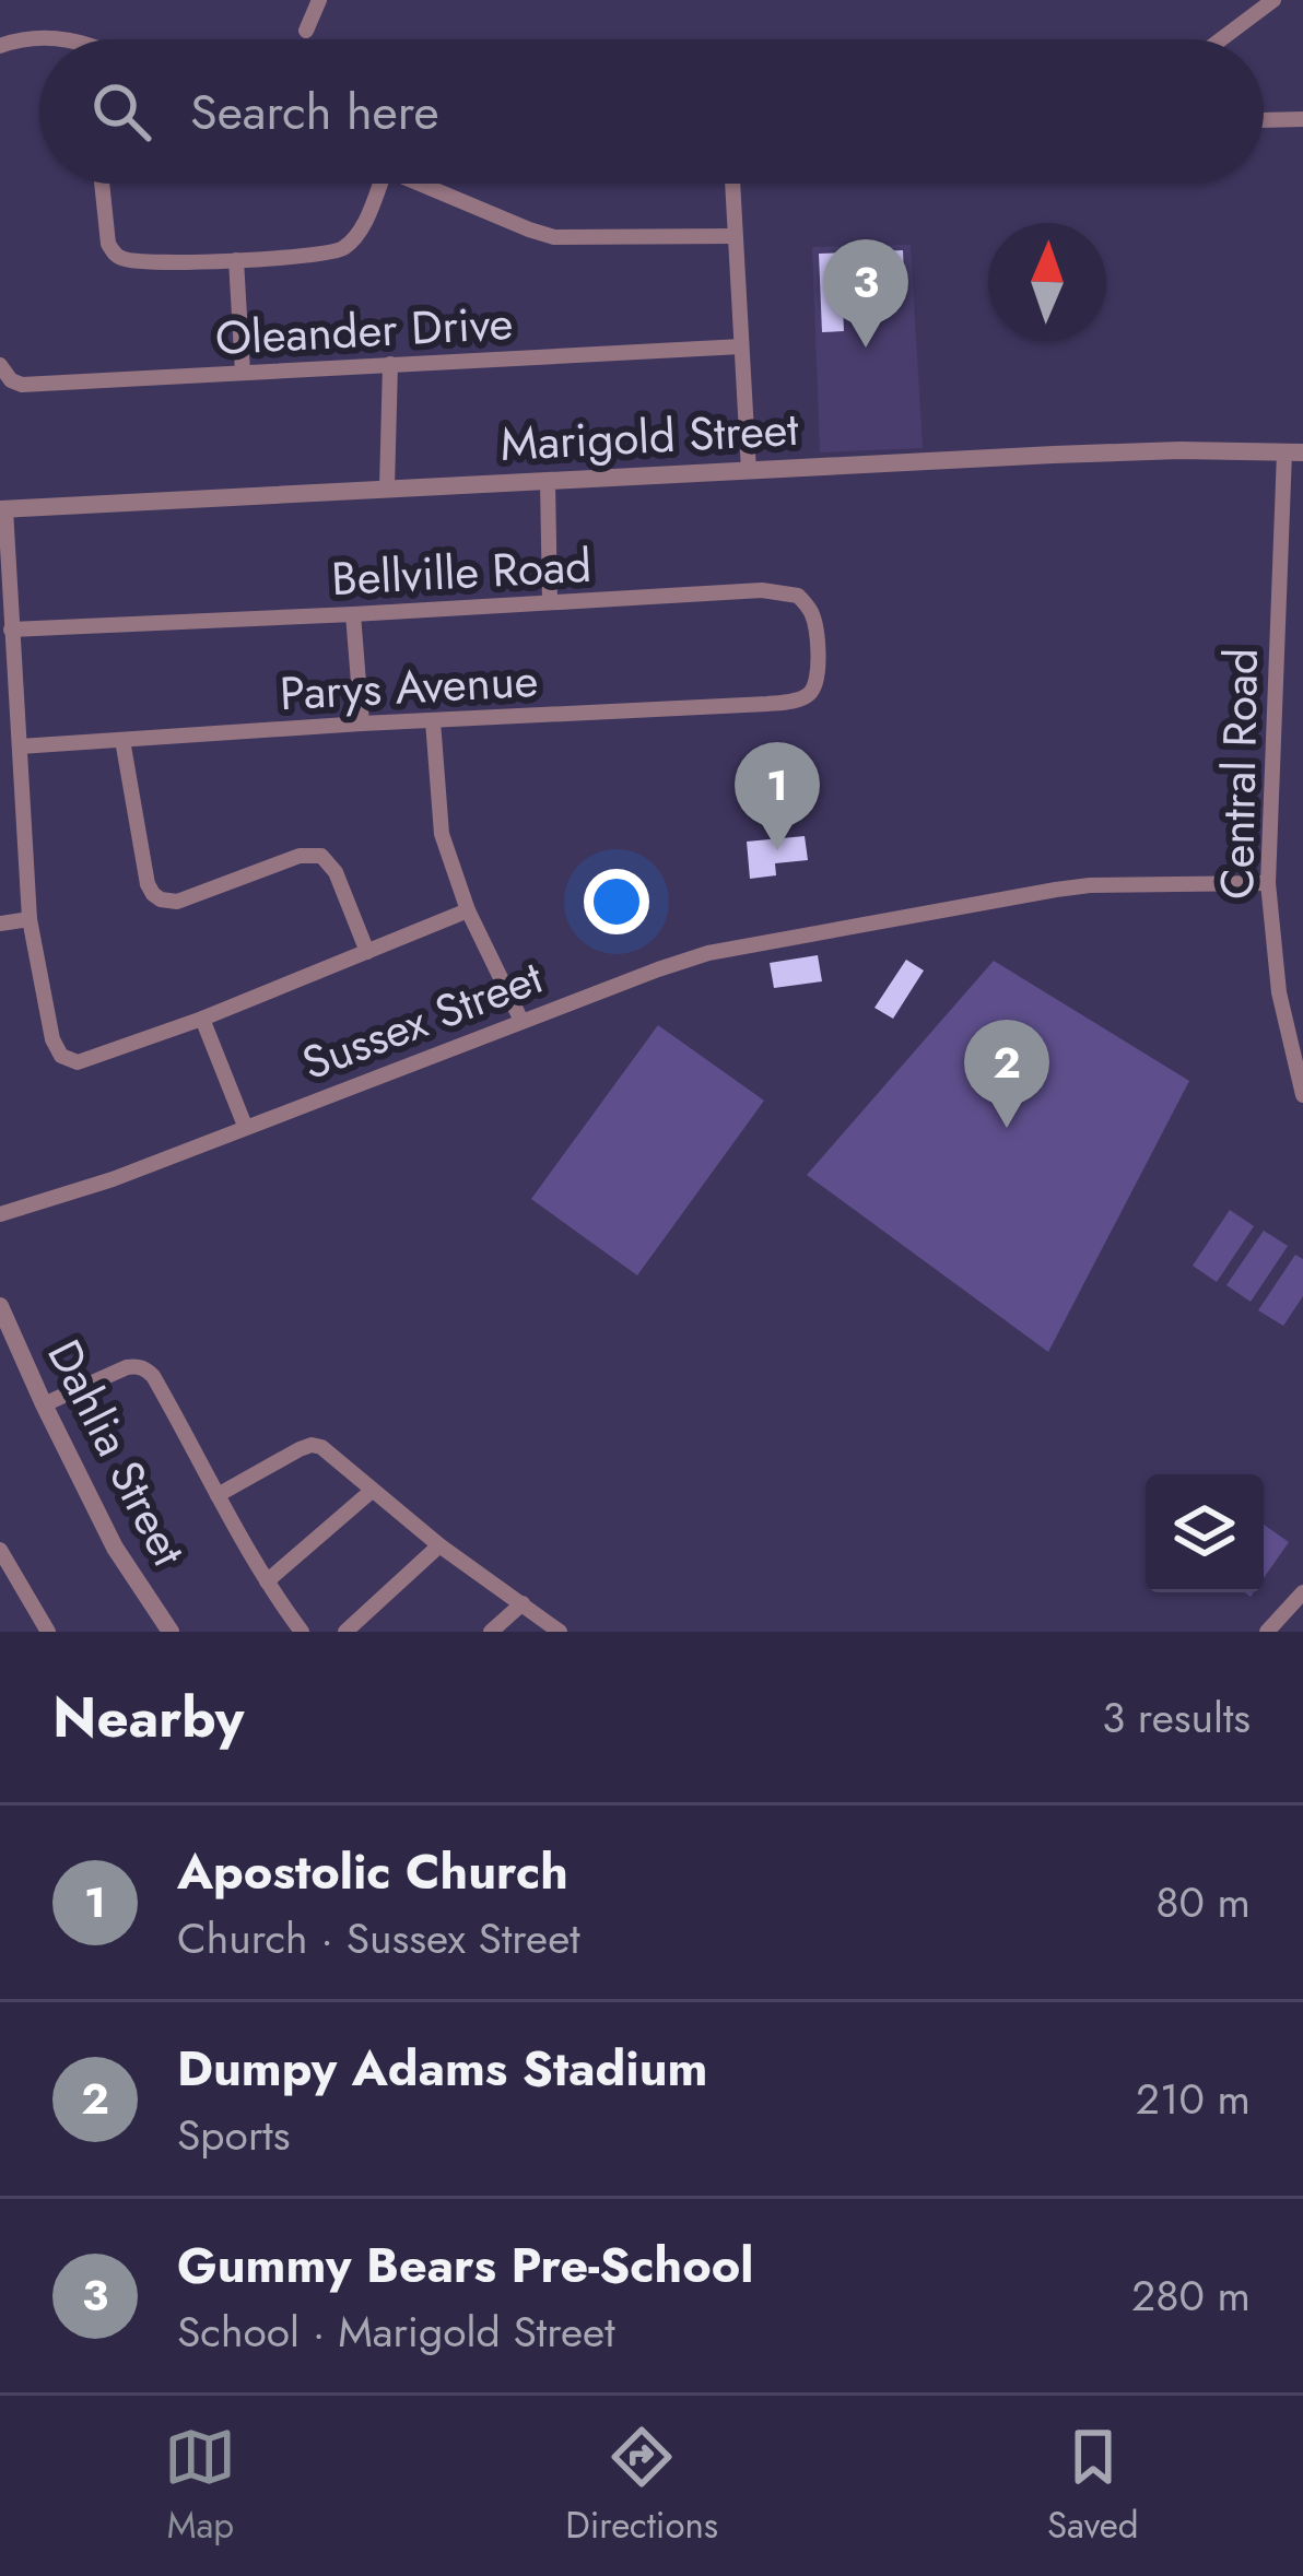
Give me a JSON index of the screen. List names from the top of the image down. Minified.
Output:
{"streets":{"street":["Oleander Drive","Marigold Street","Bellville Road","Parys Avenue","Central Road","Sussex Street","Dahlia Street"]},"crossings":[["Marigold Street","Central Road"],["Bellville Road","Parys Avenue"],["Central Road","Sussex Street"]],"north":"top","page":{"search":"Search here","pins":["3","1","2"],"heading":["Nearby","3 results"],"list":[{"mark":"1","name":"Apostolic Church","note":"Church · Sussex Street","value":"80 m"},{"mark":"2","name":"Dumpy Adams Stadium","note":"Sports","value":"210 m"},{"mark":"3","name":"Gummy Bears Pre-School","note":"School · Marigold Street","value":"280 m"}],"nav":["Map","Directions","Saved"]}}
